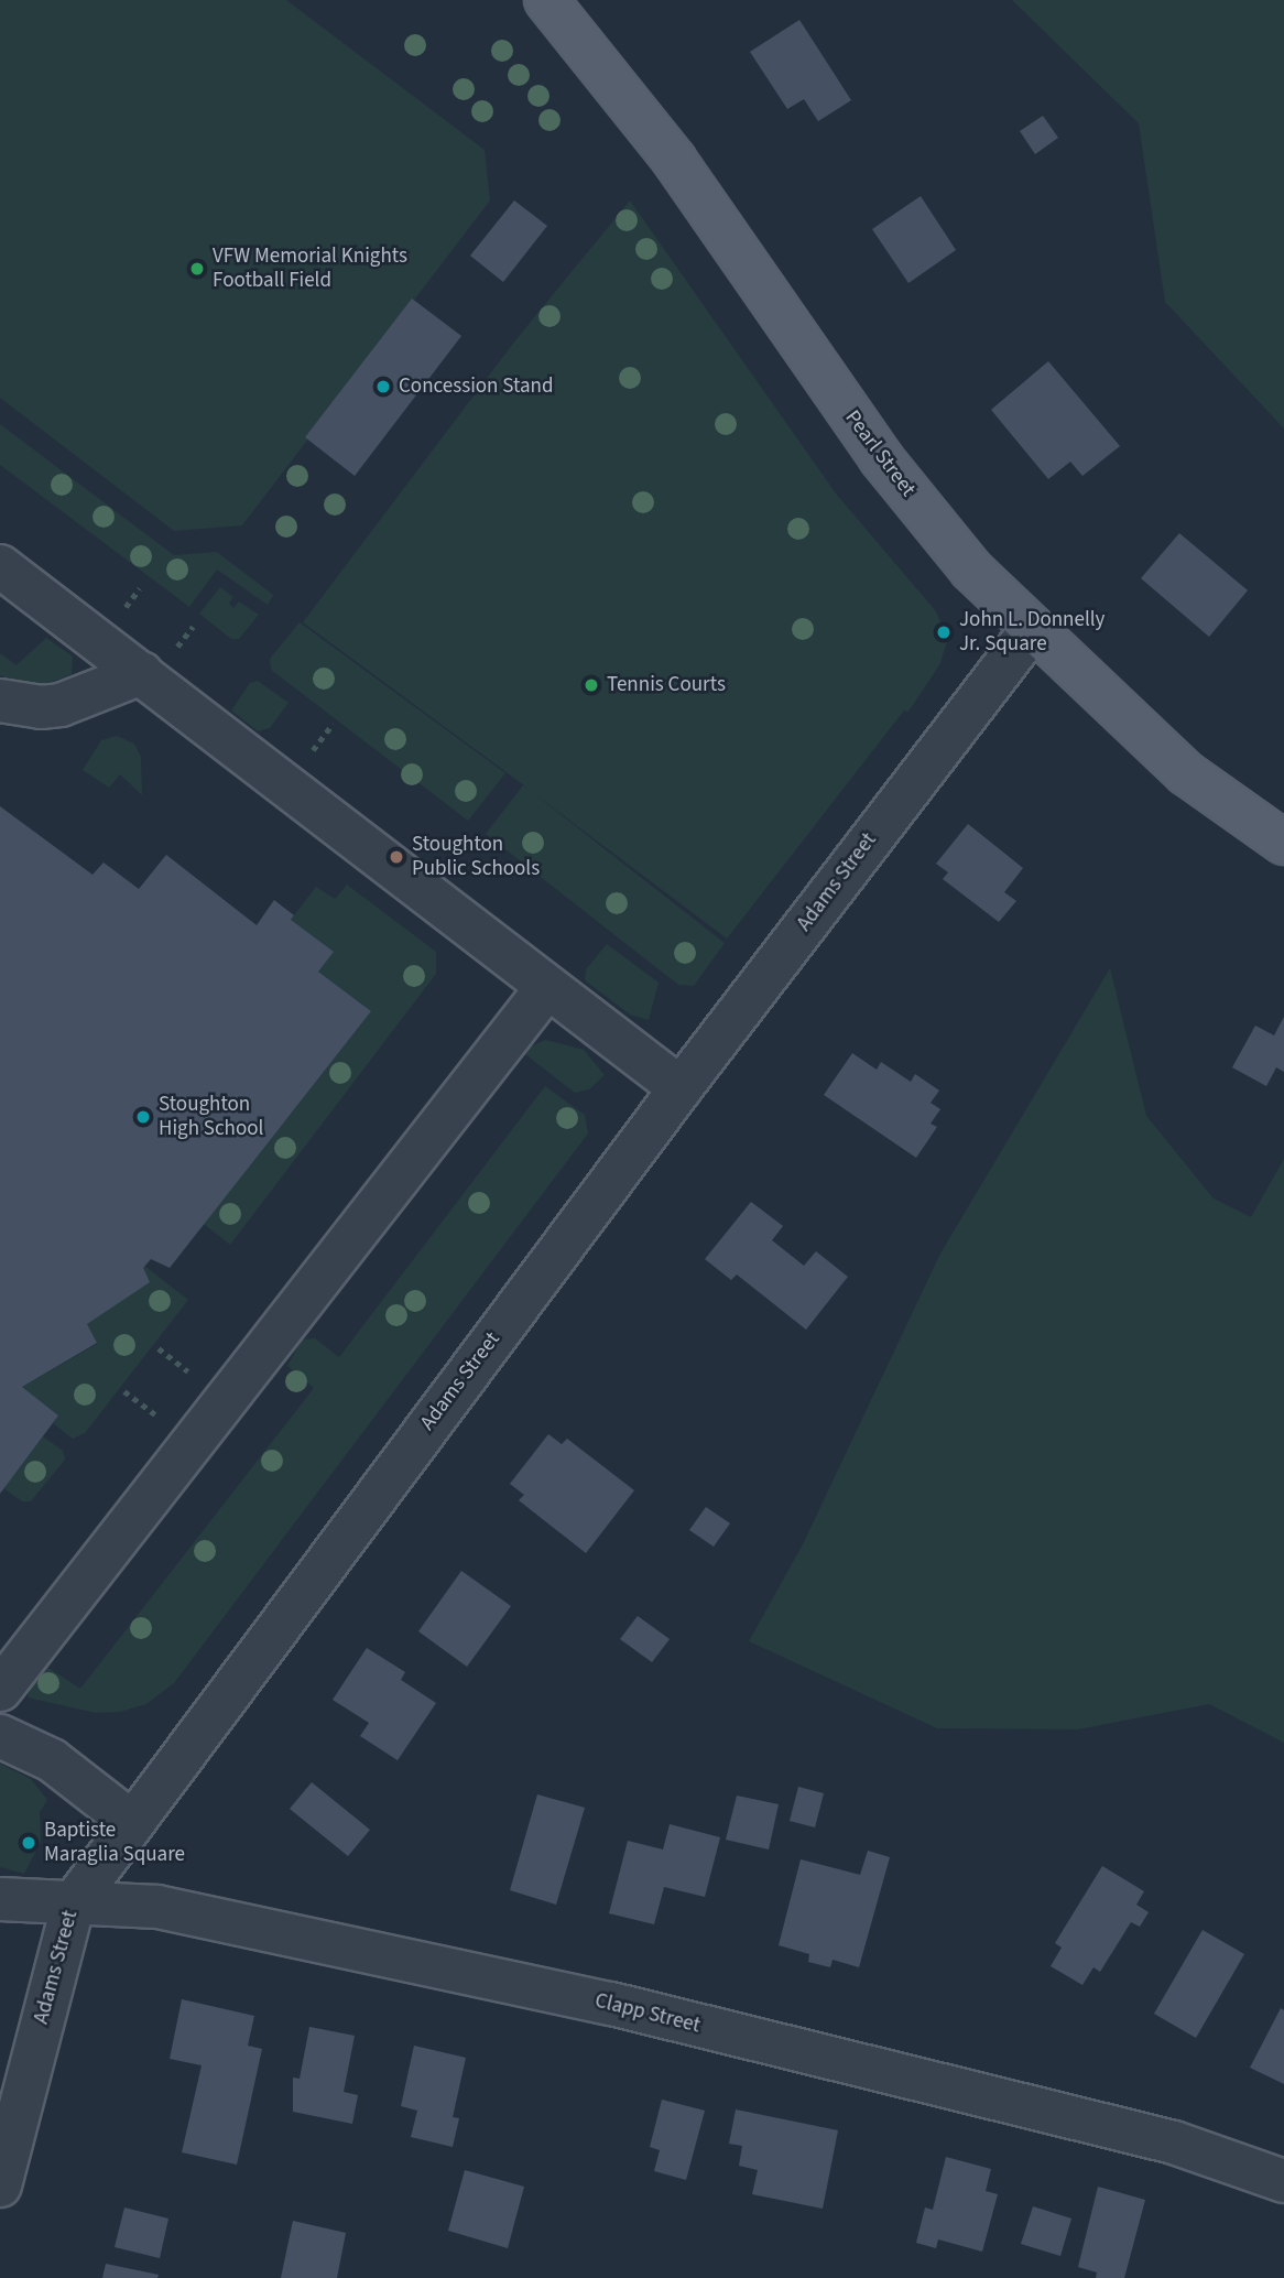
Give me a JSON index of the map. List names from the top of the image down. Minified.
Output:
{"streets":{"main road":["Pearl Street"],"street":["Adams Street","Clapp Street"]},"crossings":[["Pearl Street","Adams Street"],["Adams Street","Clapp Street"]],"places":["VFW Memorial Knights Football Field","Concession Stand","John L. Donnelly Jr. Square","Tennis Courts","Stoughton Public Schools","Stoughton High School","Baptiste Maraglia Square"]}
